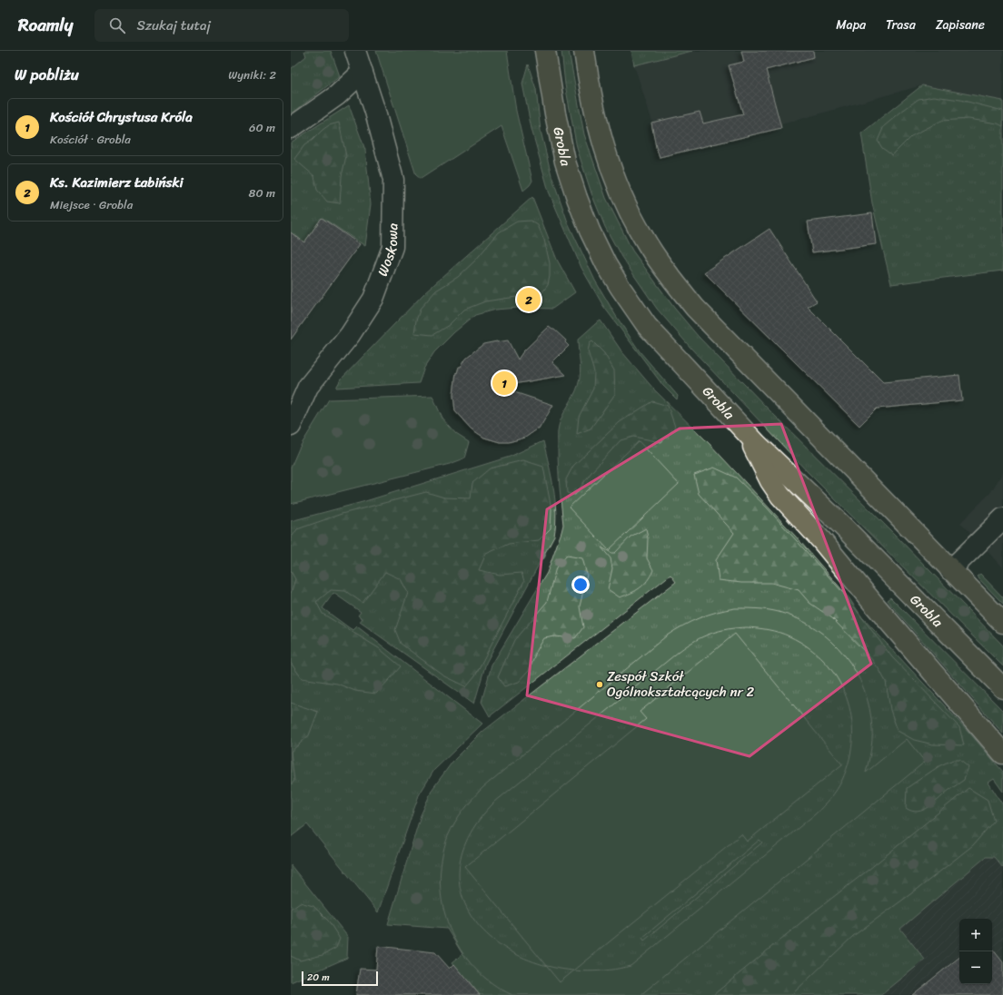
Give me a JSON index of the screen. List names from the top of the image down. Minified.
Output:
{"streets":{"main road":["Grobla"],"street":["Woskowa"]},"places":["Zespół Szkół Ogólnokształcących nr 2"],"scale_bar":"20 m","page":{"header":"Roamly","search":"Szukaj tutaj","nav":["Mapa","Trasa","Zapisane"],"heading":["W pobliżu","Wyniki: 2"],"list":[{"mark":"1","name":"Kościół Chrystusa Króla","note":"Kościół · Grobla","value":"60 m"},{"mark":"2","name":"Ks. Kazimierz Łabiński","note":"Miejsce · Grobla","value":"80 m"}],"pins":["2","1"],"map_buttons":["+","−"],"scale":"20 m"}}
